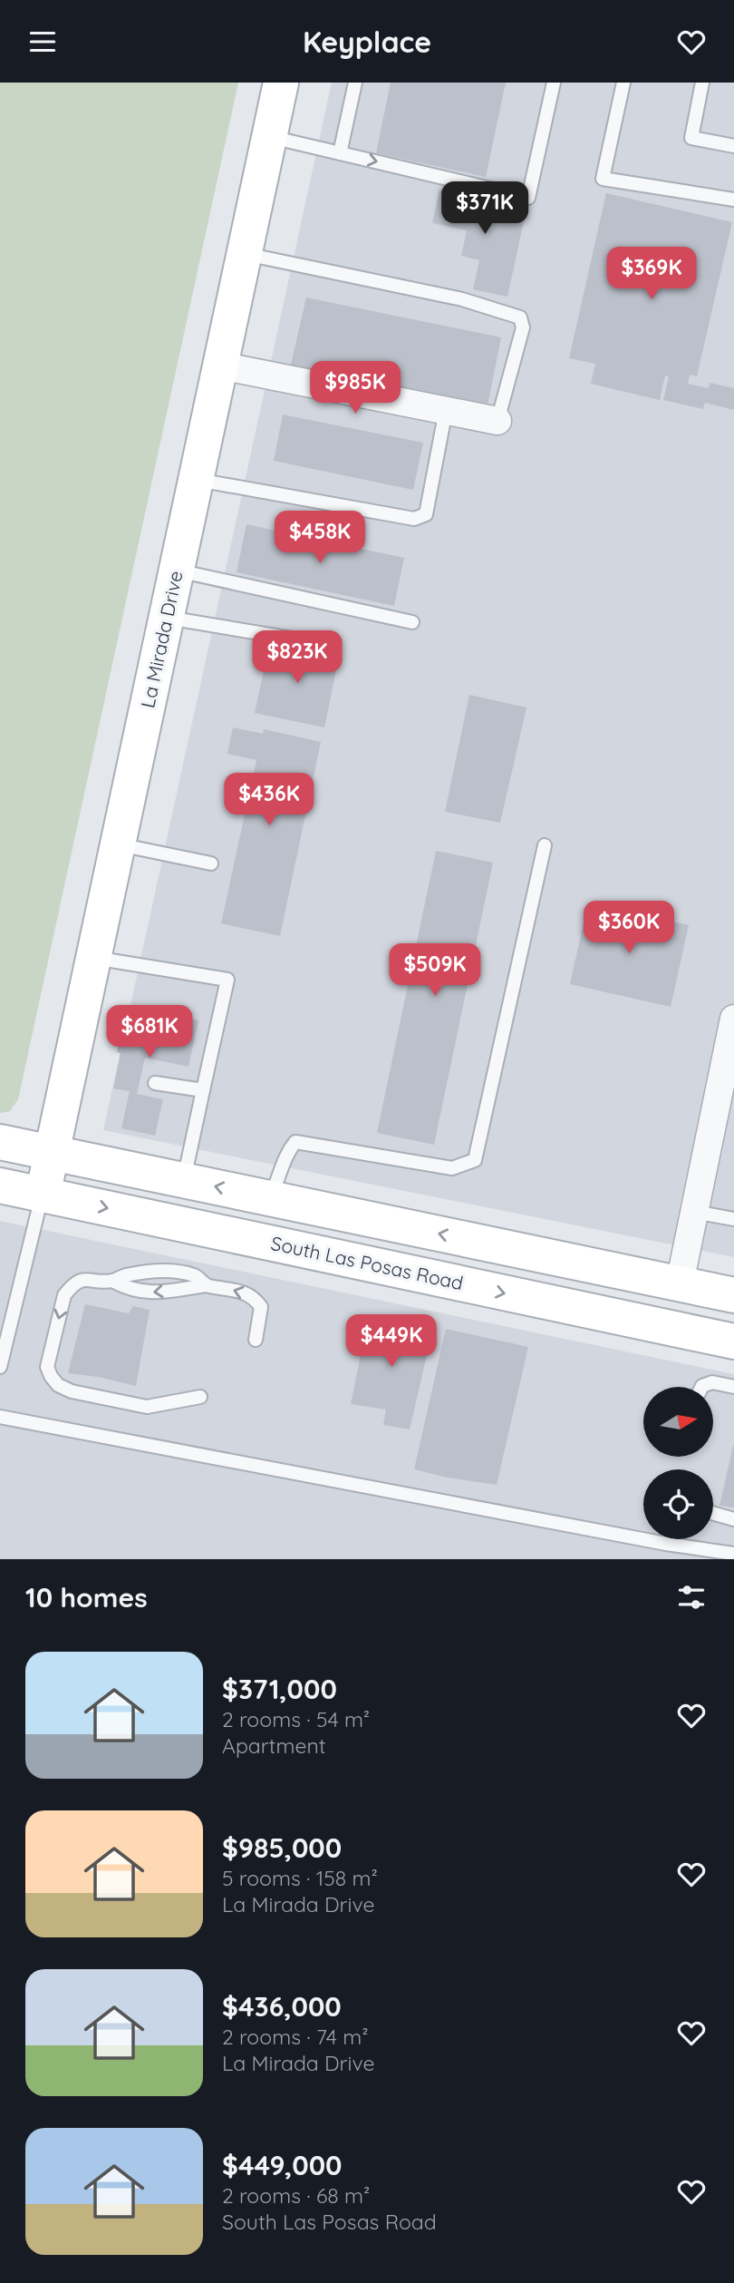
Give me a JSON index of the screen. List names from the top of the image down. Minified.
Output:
{"streets":{"main road":["La Mirada Drive","South Las Posas Road"]},"crossings":[["La Mirada Drive","South Las Posas Road"]],"north":"right","page":{"header":"Keyplace","price":["$371K","$369K","$985K","$458K","$823K","$436K","$360K","$509K","$681K","$449K"],"heading":"10 homes","list":[{"name":"$371,000","note":"2 rooms · 54 m² · Apartment"},{"name":"$985,000","note":"5 rooms · 158 m² · La Mirada Drive"},{"name":"$436,000","note":"2 rooms · 74 m² · La Mirada Drive"},{"name":"$449,000","note":"2 rooms · 68 m² · South Las Posas Road"}]}}
